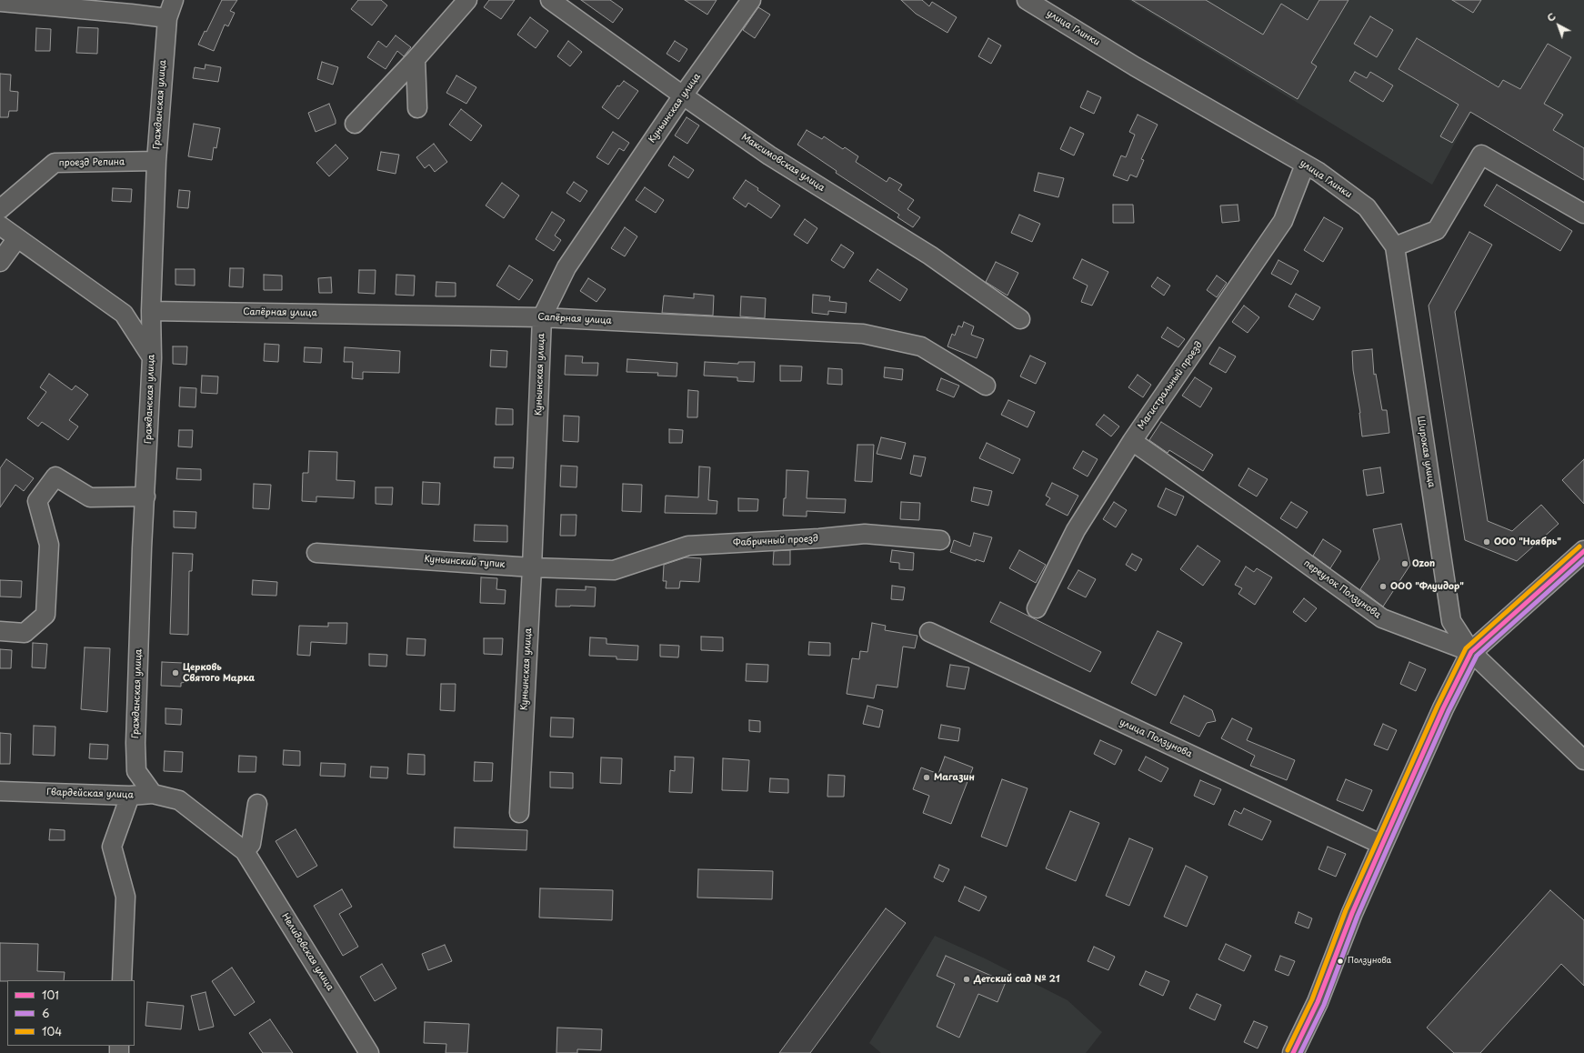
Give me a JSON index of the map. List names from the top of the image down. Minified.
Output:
{"streets":{"street":["улица Глинки","Гражданская улица","Куньинская улица","проезд Репина","Максимовская улица","Сапёрная улица","Магистральный проезд","Широкая улица","Фабричный проезд","Куньинский тупик","переулок Ползунова","улица Ползунова","Гвардейская улица","Нелидовская улица"]},"crossings":[["улица Глинки","Магистральный проезд"],["улица Глинки","Широкая улица"],["Гражданская улица","проезд Репина"],["Гражданская улица","Сапёрная улица"],["Гражданская улица","Гвардейская улица"],["Куньинская улица","Максимовская улица"],["Куньинская улица","Сапёрная улица"],["Куньинская улица","Куньинский тупик"],["Магистральный проезд","переулок Ползунова"],["Широкая улица","переулок Ползунова"],["Фабричный проезд","Куньинский тупик"],["Гвардейская улица","Нелидовская улица"]],"places":["ООО \"Ноябрь\"","Ozon","ООО \"Флуидор\"","Церковь Святого Марка","Магазин","Ползунова","Детский сад № 21"],"lines":["transit line 104","transit line 101","transit line 6"],"legend":["101","6","104"],"north":"top left"}
